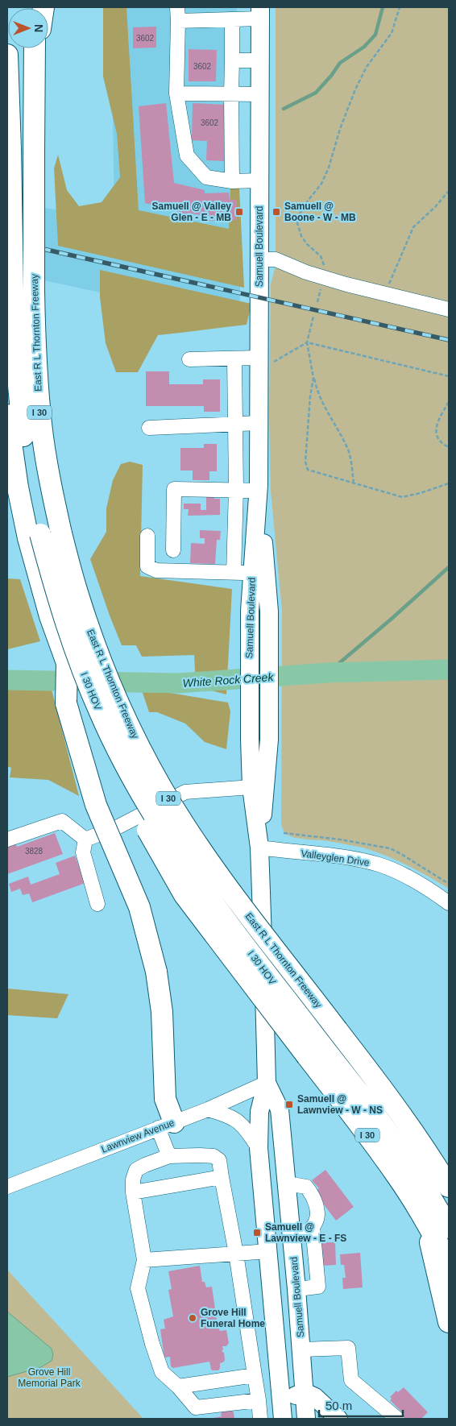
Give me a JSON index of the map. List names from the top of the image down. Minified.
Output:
{"streets":{"highway":["East R L Thornton Freeway","I 30","I 30 HOV"],"main road":["Samuell Boulevard"],"street":["Valleyglen Drive","Lawnview Avenue"]},"crossings":[["Samuell Boulevard","Valleyglen Drive"],["Samuell Boulevard","Lawnview Avenue"],["I 30","I 30 HOV"]],"water":["White Rock Creek"],"parks":["Grove Hill Memorial Park"],"places":{"transit":["Samuell @ Valley Glen - E - MB","Samuell @ Boone - W - MB","Samuell @ Lawnview - W - NS","Samuell @ Lawnview - E - FS"],"other":["Grove Hill Funeral Home"]},"house_numbers":["3602","3602","3602","3828"],"scale_bar":"50 m","north":"right"}
